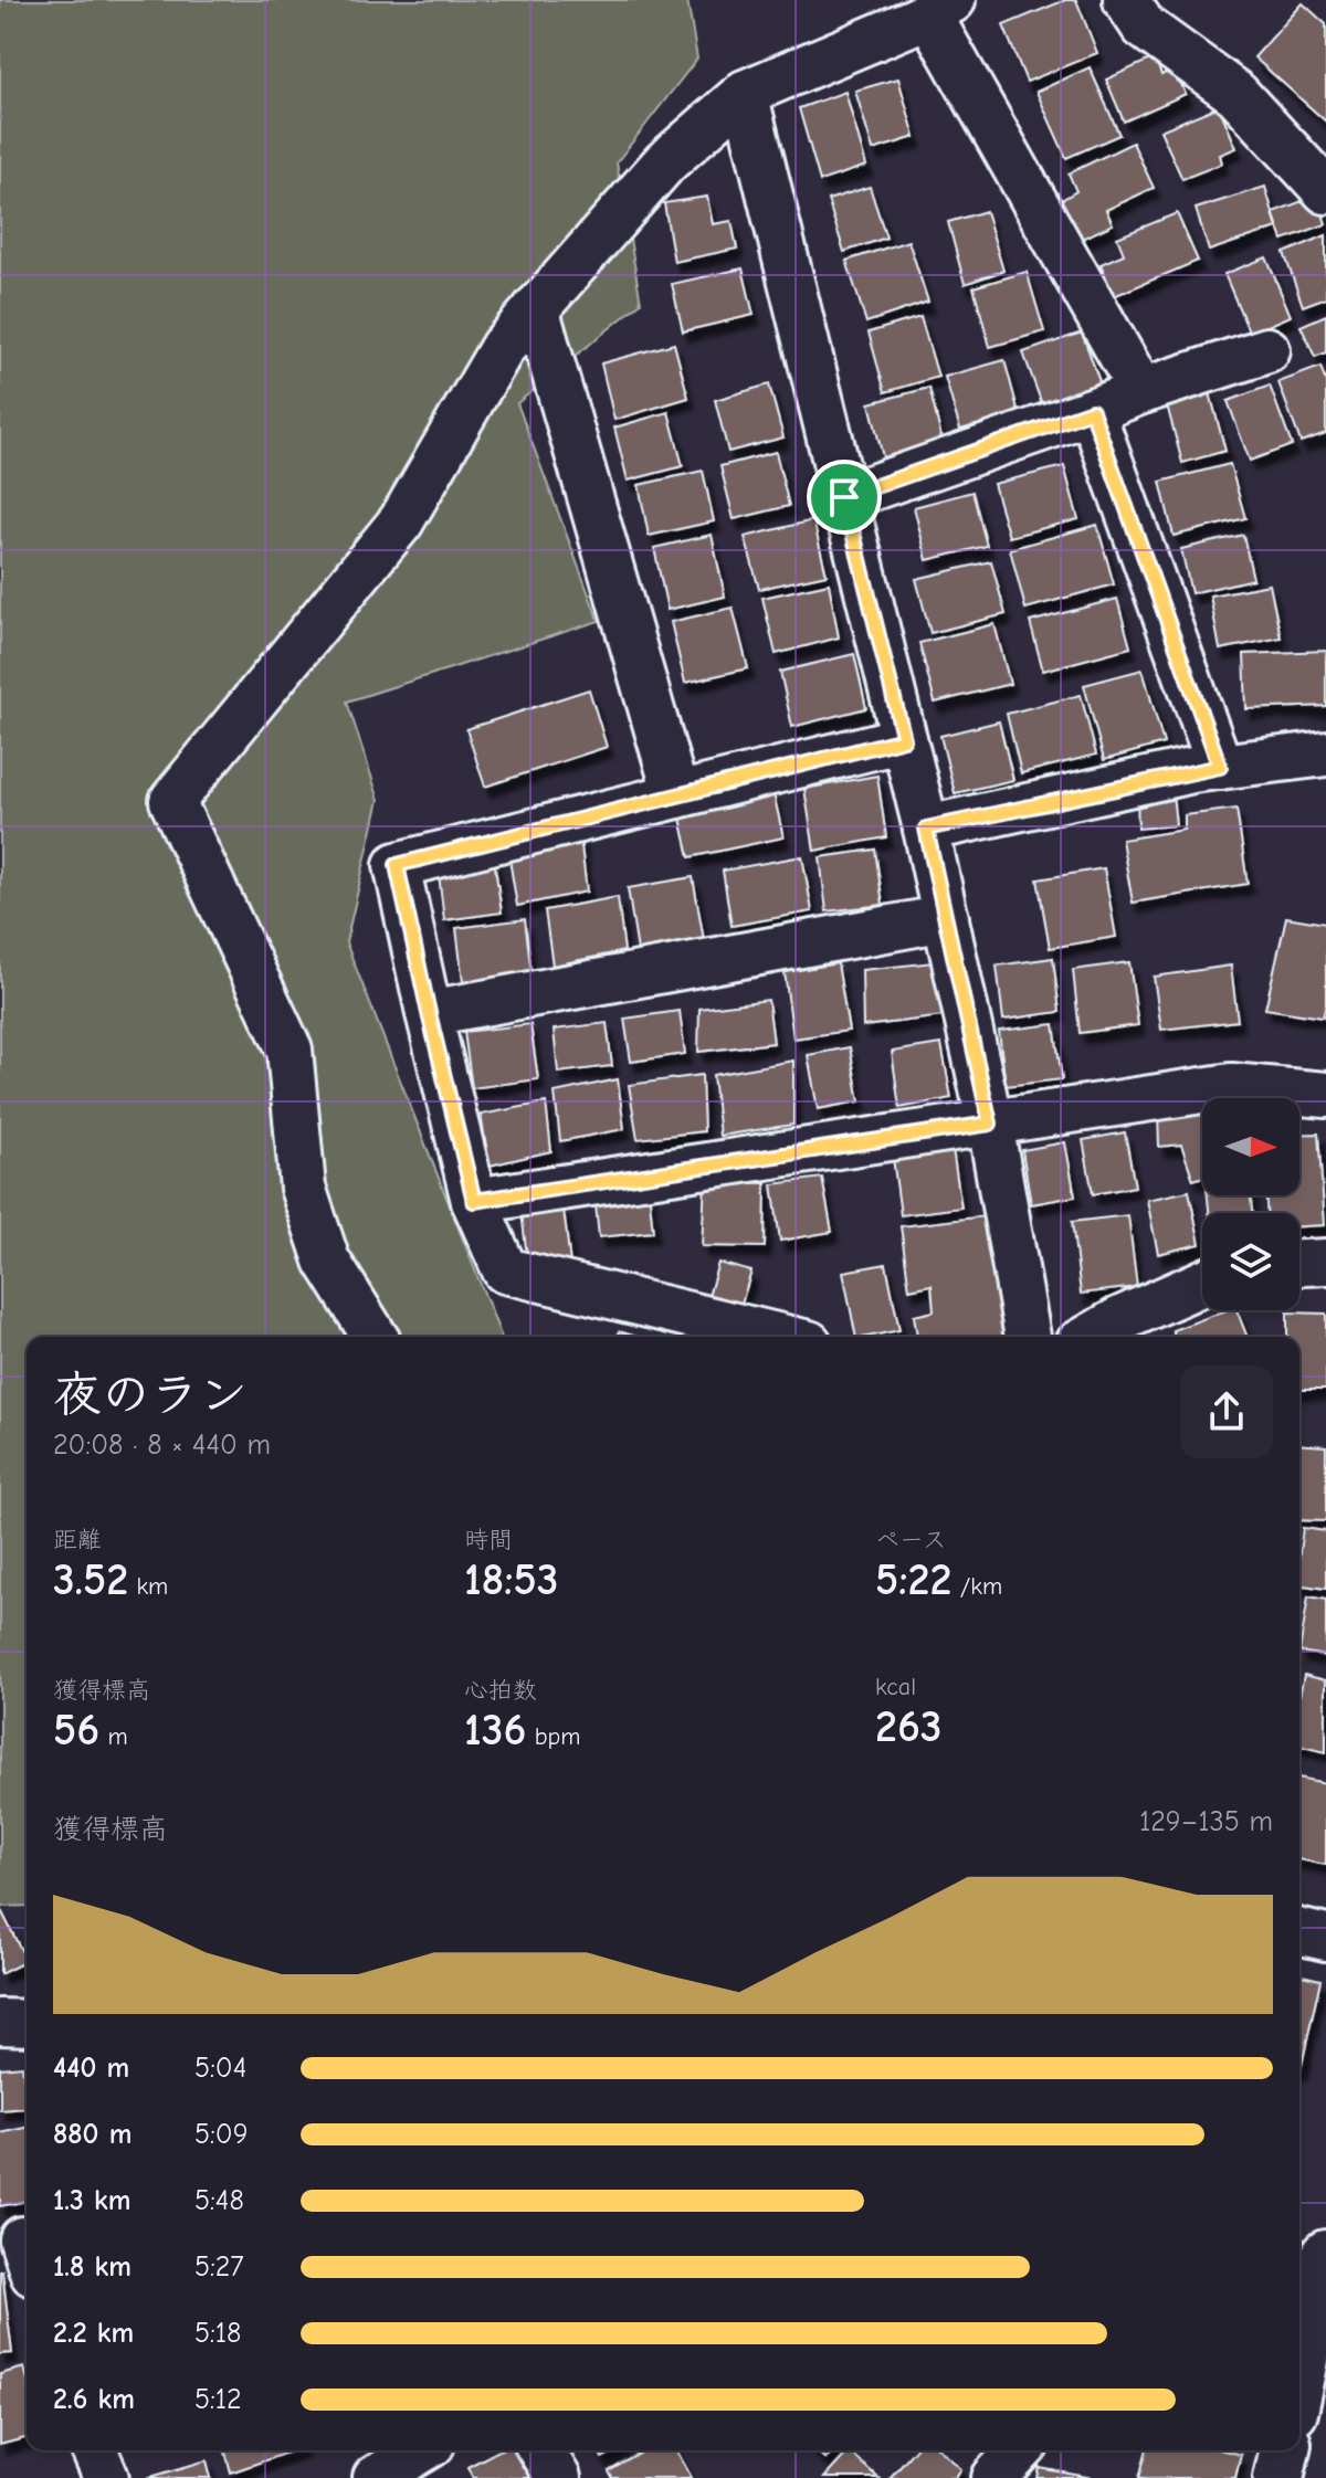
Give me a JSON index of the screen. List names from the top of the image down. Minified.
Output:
{"north":"right","page":{"heading":["夜のラン","20:08 · 8 × 440 m"],"stats":[["距離","3.52 km"],["時間","18:53"],["ペース","5:22 /km"],["獲得標高","56 m"],["心拍数","136 bpm"],["kcal","263"]],"chart":["獲得標高","129–135 m"],"list":[{"name":"440 m","note":"5:04"},{"name":"880 m","note":"5:09"},{"name":"1.3 km","note":"5:48"},{"name":"1.8 km","note":"5:27"},{"name":"2.2 km","note":"5:18"},{"name":"2.6 km","note":"5:12"}]}}
